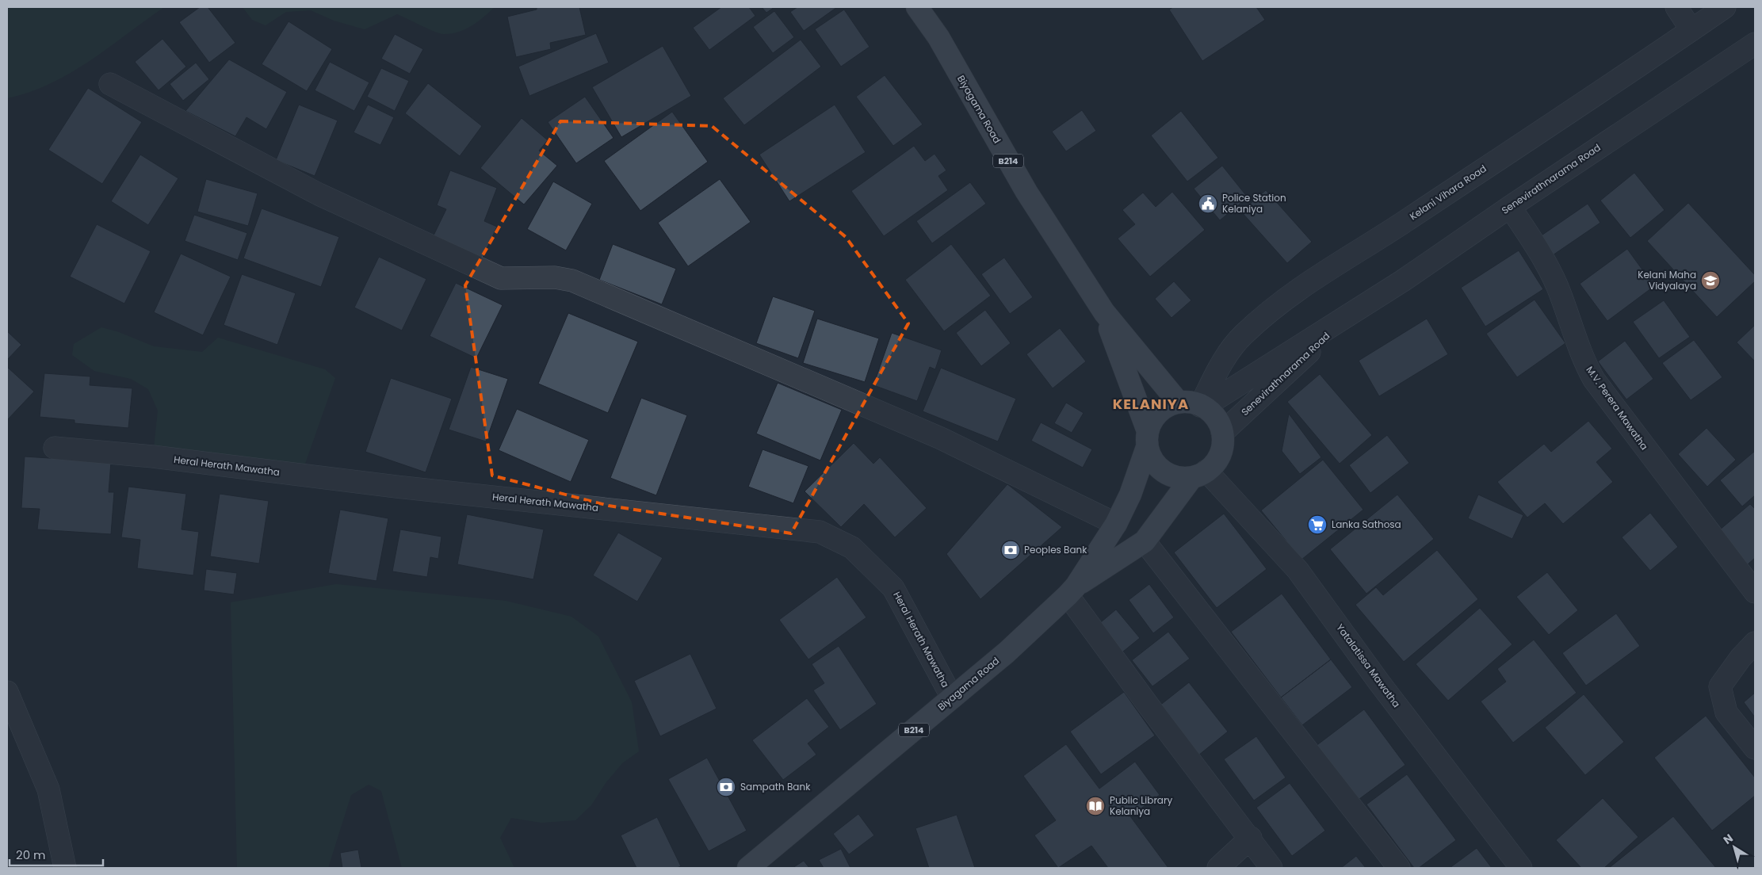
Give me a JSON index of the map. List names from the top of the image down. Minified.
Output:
{"streets":{"main road":["Biyagama Road","B214"],"street":["Senevirathnarama Road","Kelani Vihara Road","M.V. Perera Mawatha","Heral Herath Mawatha","Yatalatissa Mawatha"]},"crossings":[["Biyagama Road","Senevirathnarama Road"],["Biyagama Road","Kelani Vihara Road"],["Biyagama Road","Heral Herath Mawatha"],["Biyagama Road","Yatalatissa Mawatha"],["Senevirathnarama Road","Kelani Vihara Road"],["Senevirathnarama Road","M.V. Perera Mawatha"],["Senevirathnarama Road","Yatalatissa Mawatha"],["Kelani Vihara Road","Yatalatissa Mawatha"]],"districts":["KELANIYA"],"places":{"public building":["Police Station Kelaniya"],"school or university":["Kelani Maha Vidyalaya"],"supermarket":["Lanka Sathosa"],"bank":["Peoples Bank","Sampath Bank"],"library":["Public Library Kelaniya"]},"scale_bar":"20 m","north":"top left"}
